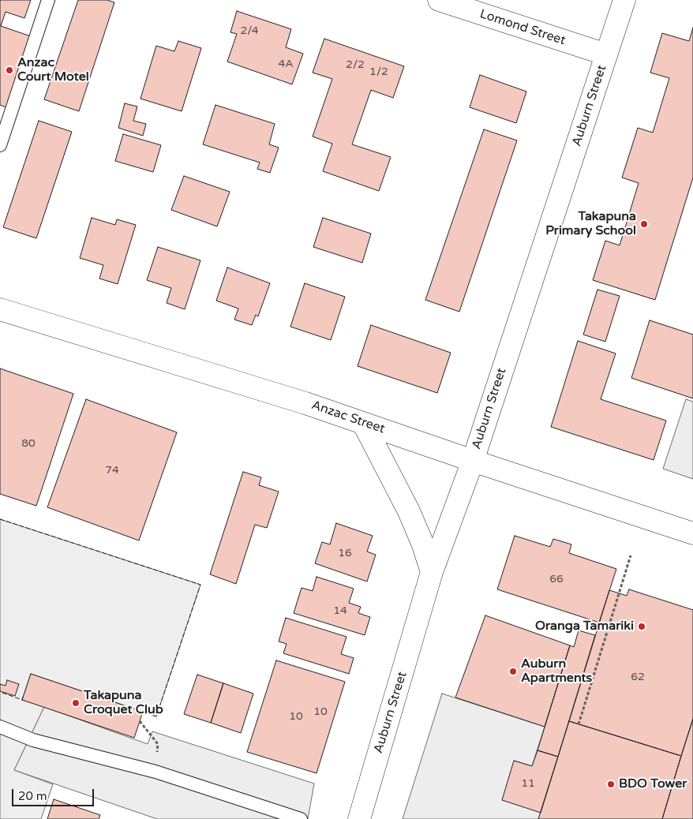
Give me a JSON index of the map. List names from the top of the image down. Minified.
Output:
{"streets":{"main road":["Lomond Street","Auburn Street","Anzac Street"]},"crossings":[["Lomond Street","Auburn Street"],["Auburn Street","Anzac Street"]],"places":["Anzac Court Motel","Takapuna Primary School","Oranga Tamariki","Auburn Apartments","Takapuna Croquet Club","BDO Tower"],"house_numbers":["2/4","4A","2/2","1/2","80","74","16","66","14","62","10","10","11"],"scale_bar":"20 m"}
